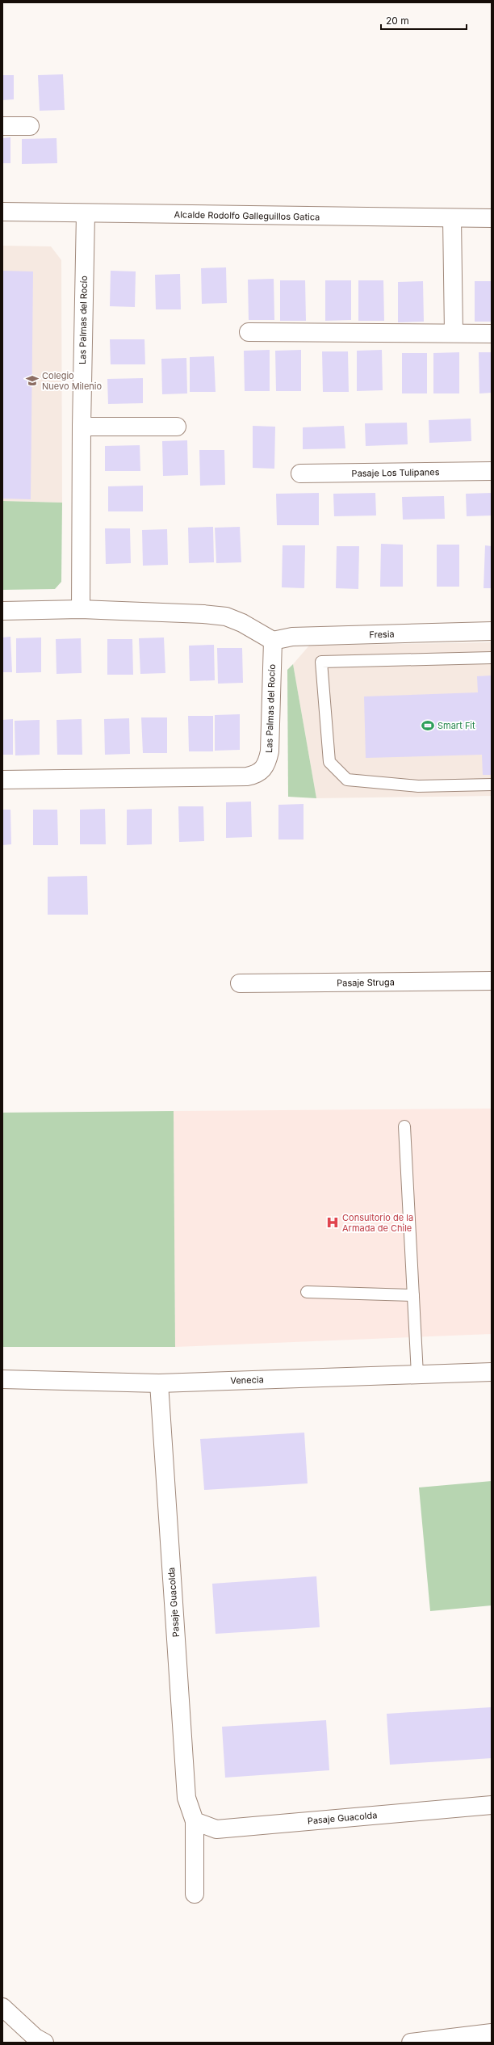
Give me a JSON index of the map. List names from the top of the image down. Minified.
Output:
{"streets":{"street":["Alcalde Rodolfo Galleguillos Gatica","Las Palmas del Rocío","Pasaje Los Tulipanes","Fresia","Pasaje Struga","Venecia","Pasaje Guacolda"]},"crossings":[["Alcalde Rodolfo Galleguillos Gatica","Las Palmas del Rocío"],["Las Palmas del Rocío","Fresia"],["Venecia","Pasaje Guacolda"]],"places":{"school or university":["Colegio Nuevo Milenio"],"sports":["Smart Fit"],"hospital":["Consultorio de la Armada de Chile"]},"scale_bar":"20 m"}
